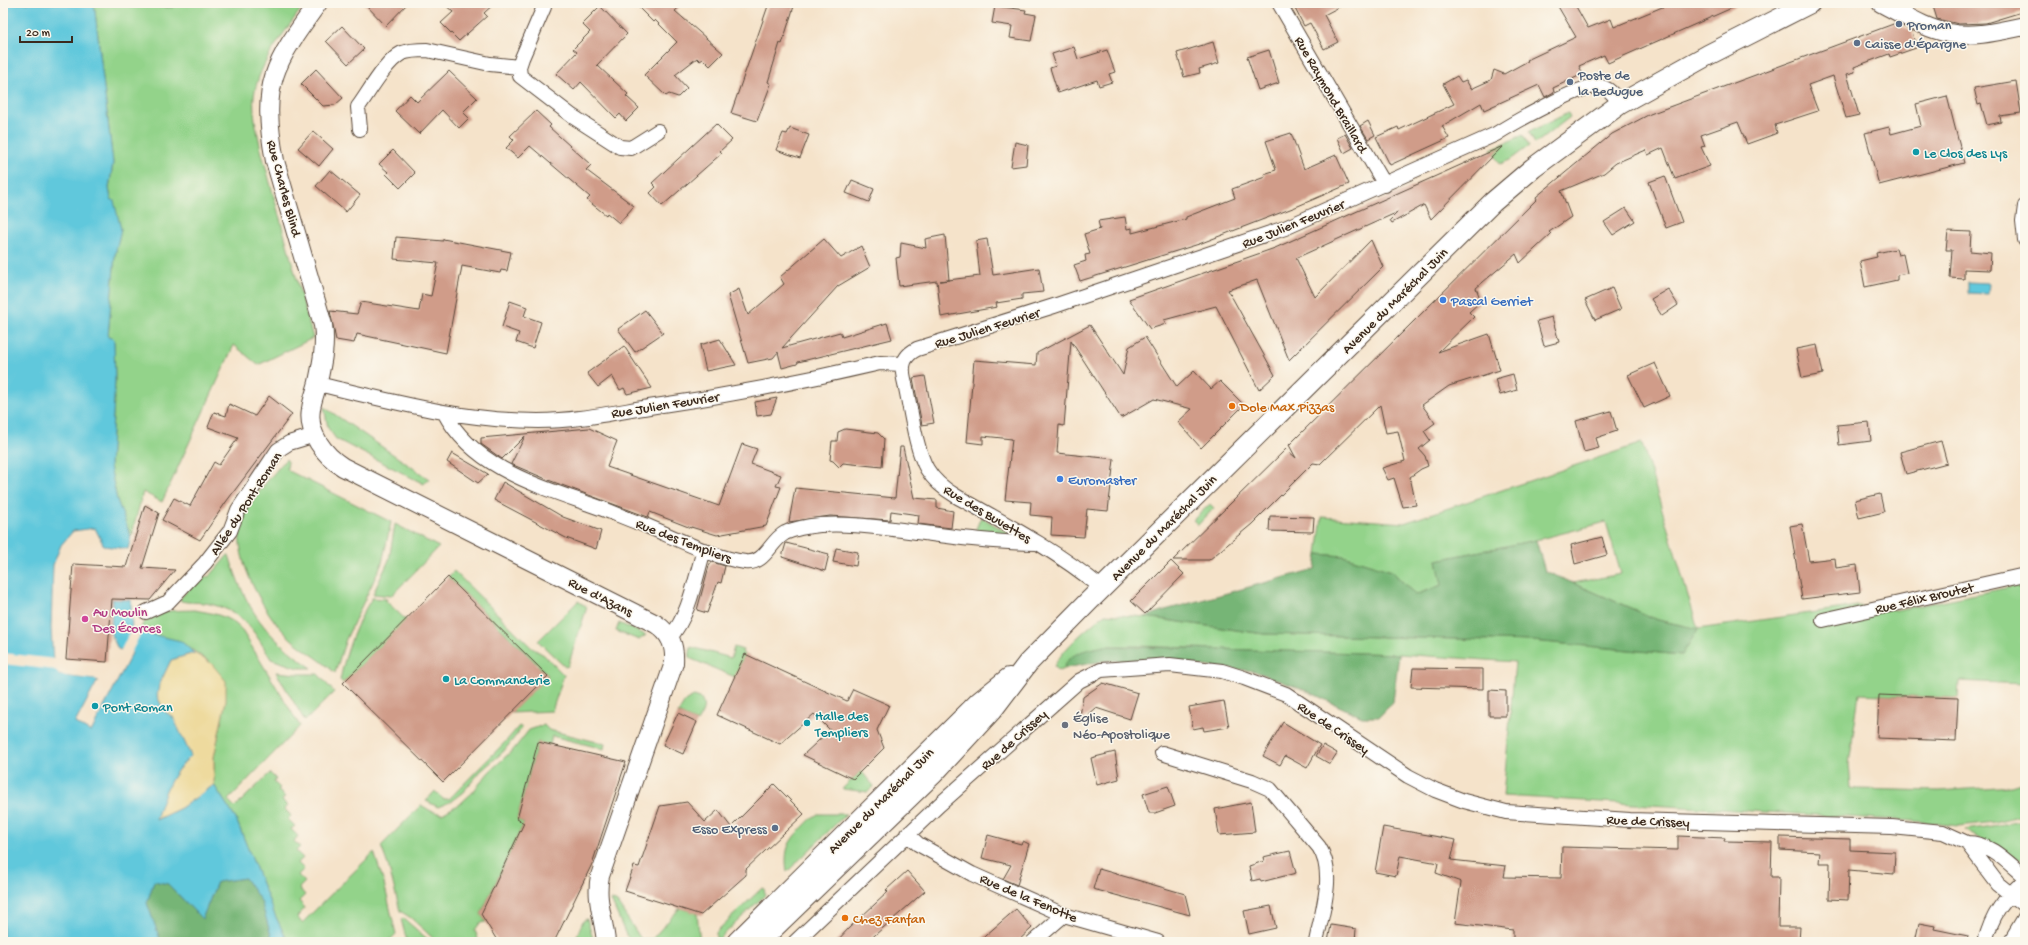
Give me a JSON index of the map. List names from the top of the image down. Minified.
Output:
{"streets":{"main road":["Avenue du Maréchal Juin"],"street":["Rue Raymond Braillard","Rue Charles Blind","Rue Julien Feuvrier","Allée du Pont Roman","Rue des Buvettes","Rue des Templiers","Rue d'Azans","Rue Félix Broutet","Rue de Crissey","Rue de la Fenotte"]},"crossings":[["Rue Raymond Braillard","Rue Julien Feuvrier"],["Rue Charles Blind","Rue Julien Feuvrier"],["Rue Charles Blind","Rue d'Azans"],["Rue Julien Feuvrier","Avenue du Maréchal Juin"],["Rue Julien Feuvrier","Rue des Buvettes"],["Rue Julien Feuvrier","Rue des Templiers"],["Rue Julien Feuvrier","Rue d'Azans"],["Avenue du Maréchal Juin","Rue des Buvettes"],["Allée du Pont Roman","Rue d'Azans"],["Rue des Buvettes","Rue des Templiers"],["Rue de Crissey","Rue de la Fenotte"]],"places":["Proman","Caisse d'Épargne","Poste de la Bedugue","Le Clos des Lys","Pascal Gerriet","Dole Max Pizzas","Euromaster","Au Moulin Des Écorces","La Commanderie","Pont Roman","Halle des Templiers","Église Néo-Apostolique","Esso Express","Chez Fanfan"],"scale_bar":"20 m"}
